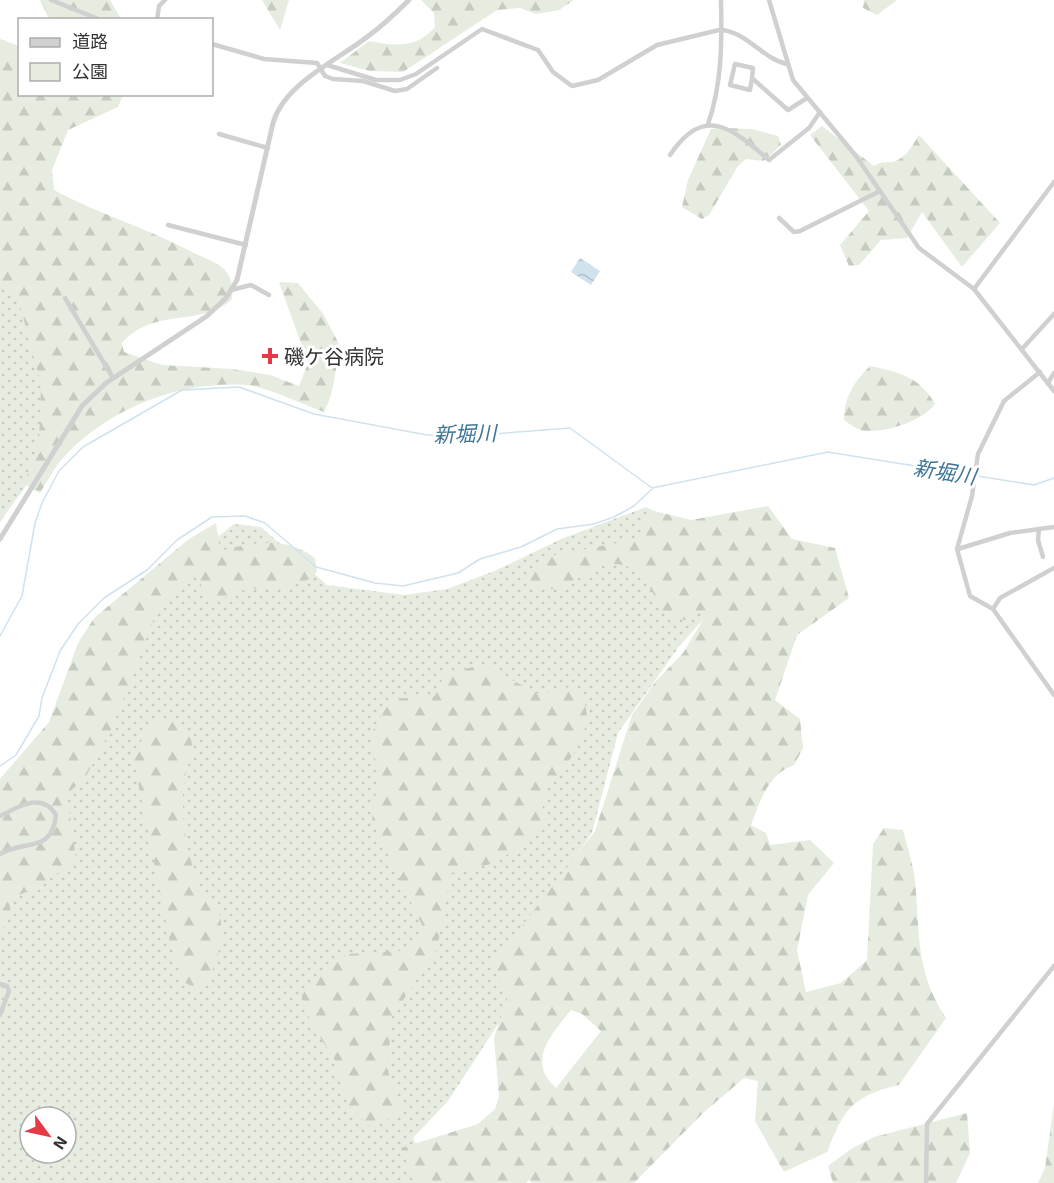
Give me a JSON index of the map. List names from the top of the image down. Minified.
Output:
{"water":["新堀川"],"places":{"health":["磯ケ谷病院"]},"legend":["道路","公園"],"north":"bottom right"}
